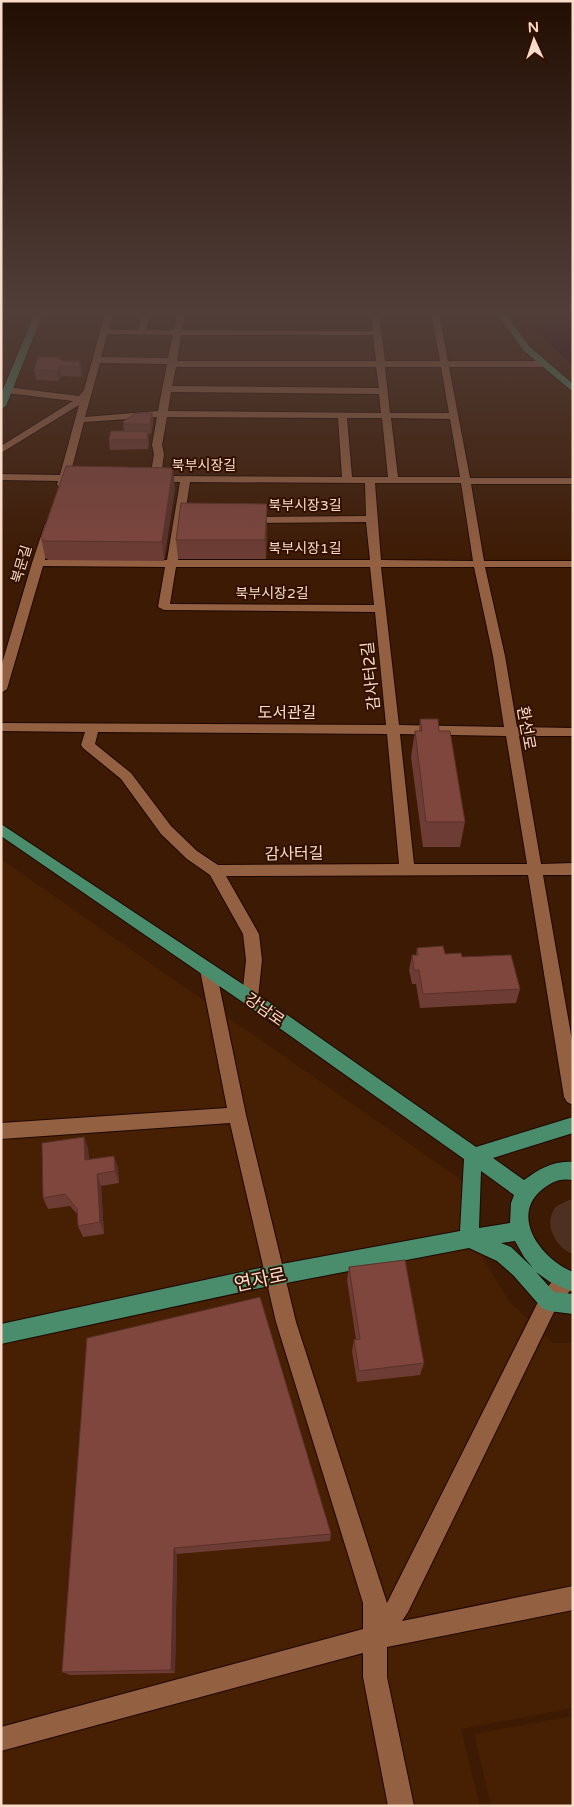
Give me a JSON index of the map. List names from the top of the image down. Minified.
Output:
{"streets":{"main road":["강남로","연자로"],"street":["북부시장길","북부시장3길","북부시장1길","북문길","북부시장2길","감사터2길","도서관길","환선로","감사터길"]},"crossings":[["북부시장길","감사터2길"],["북부시장길","환선로"],["북부시장3길","감사터2길"],["북부시장1길","북문길"],["북부시장1길","북부시장2길"],["북부시장1길","감사터2길"],["북부시장1길","환선로"],["북부시장2길","감사터2길"],["감사터2길","도서관길"],["감사터2길","감사터길"],["도서관길","환선로"],["환선로","감사터길"]],"north":"top"}
